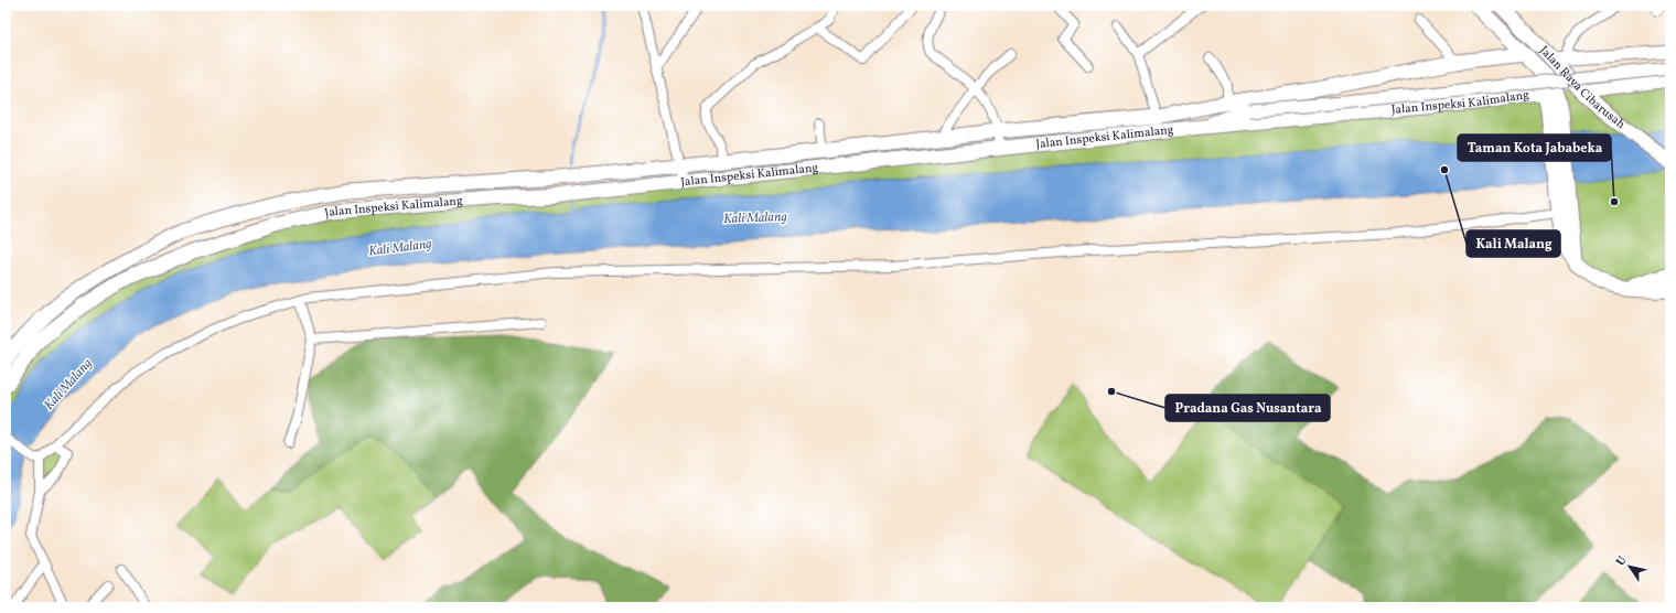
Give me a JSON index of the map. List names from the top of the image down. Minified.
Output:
{"streets":{"main road":["Jalan Raya Cibarusah","Jalan Inspeksi Kalimalang"]},"crossings":[["Jalan Raya Cibarusah","Jalan Inspeksi Kalimalang"]],"water":["Kali Malang"],"places":["Kali Malang","Taman Kota Jababeka","Pradana Gas Nusantara"],"north":"top left"}
